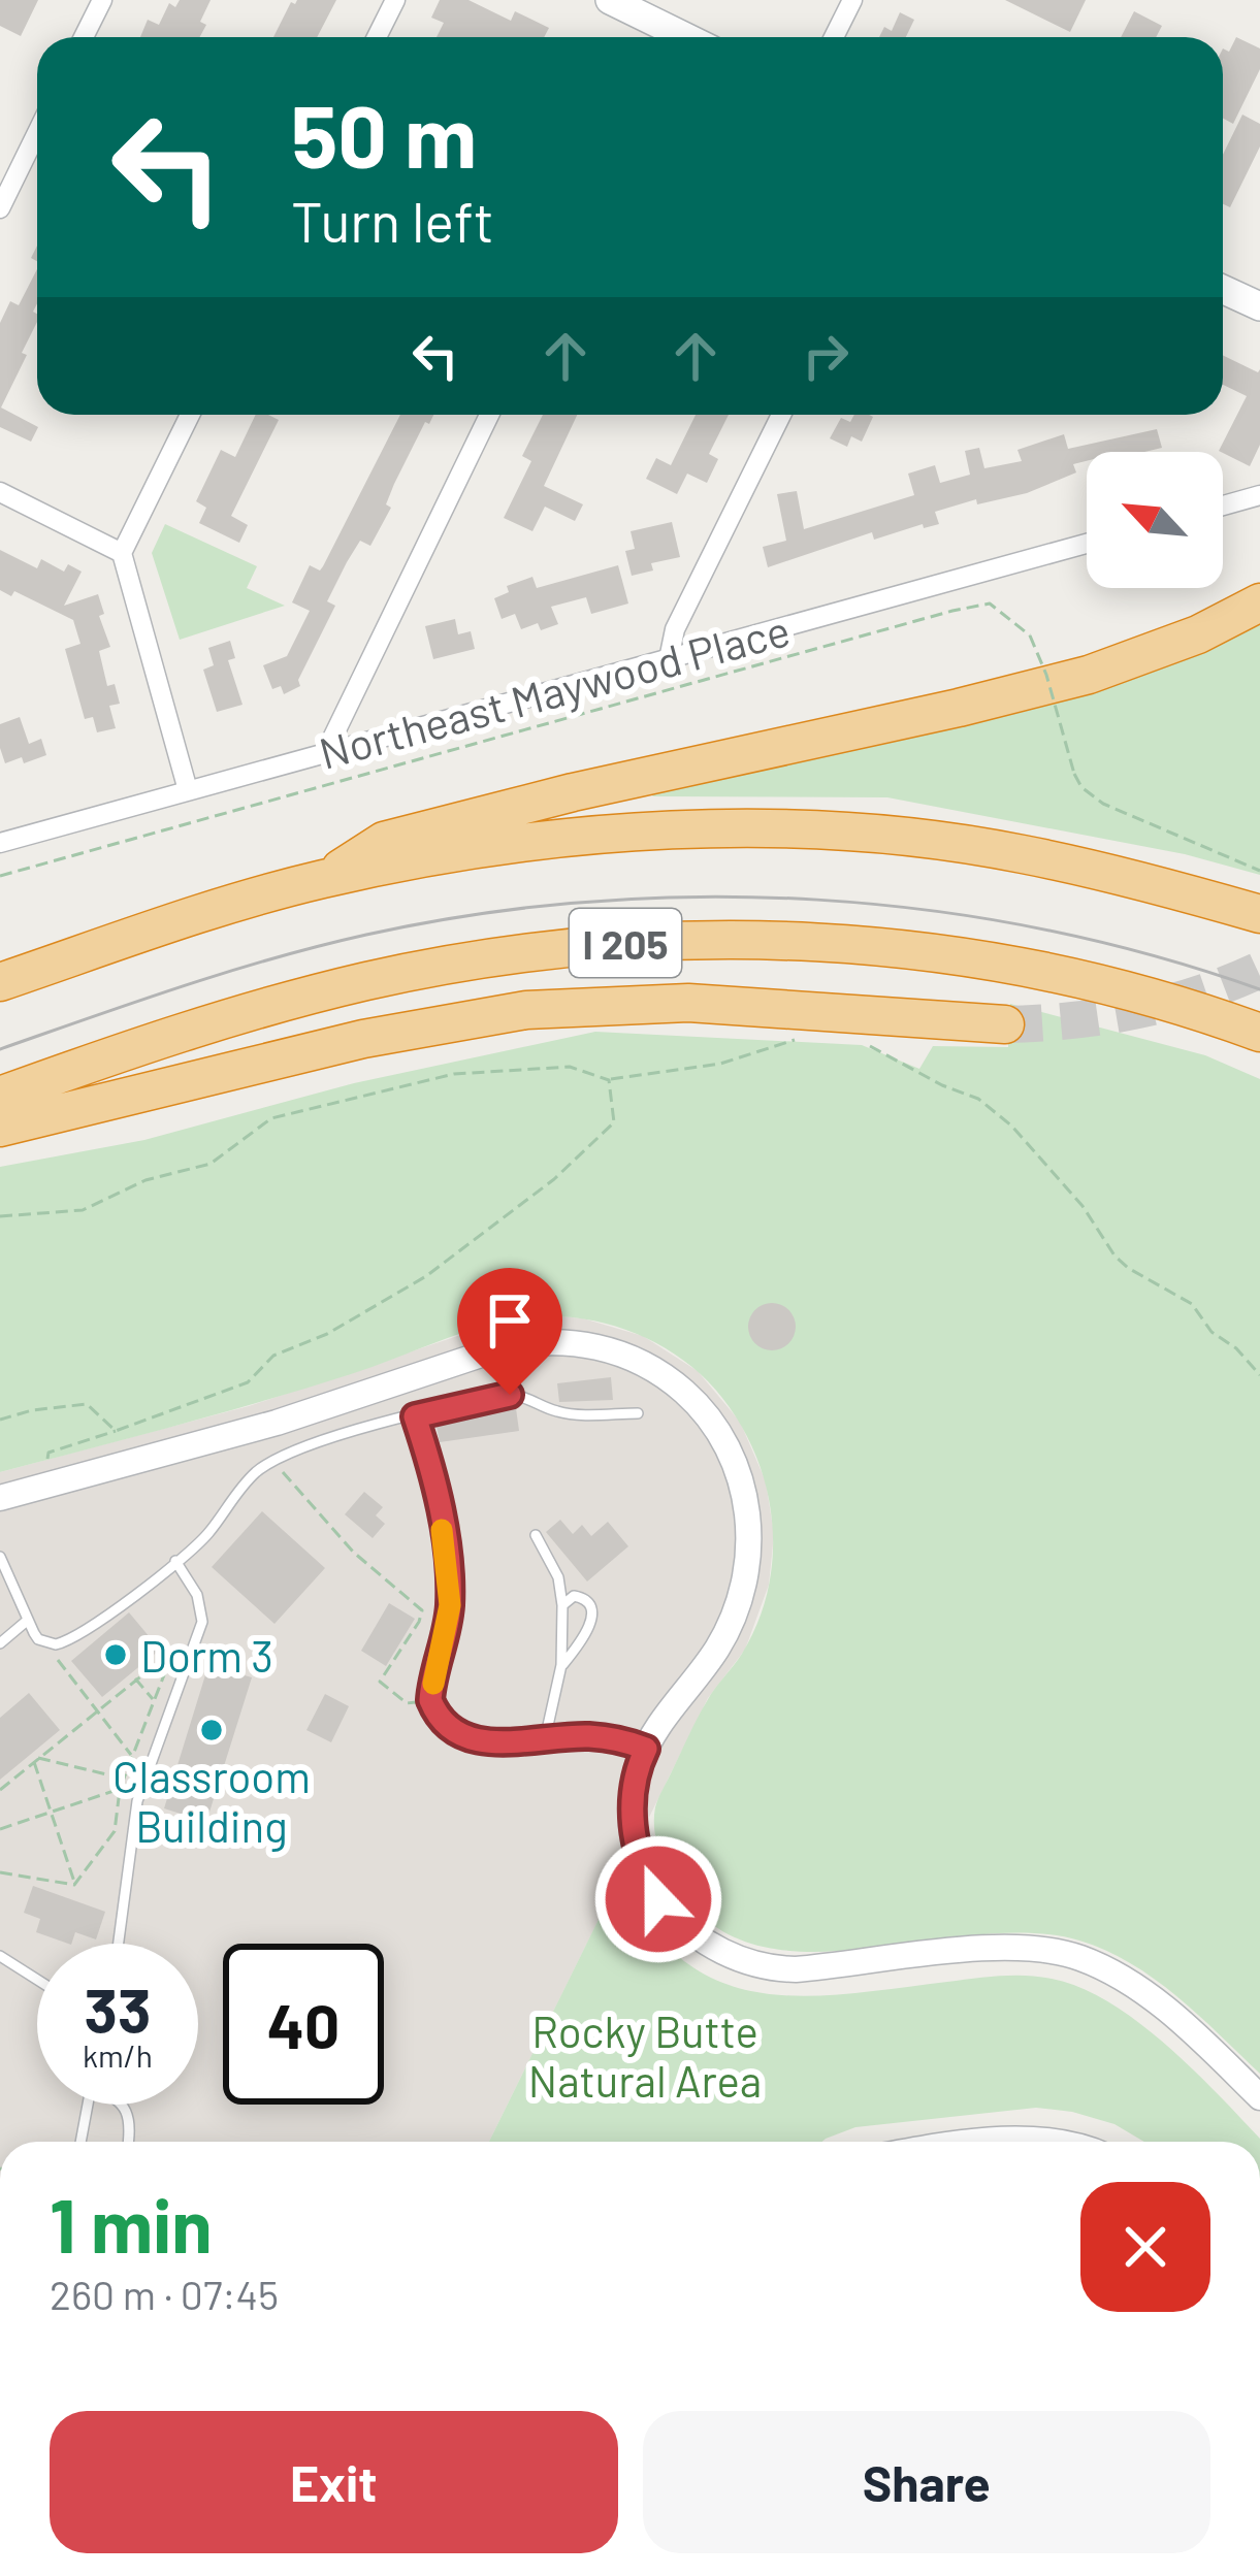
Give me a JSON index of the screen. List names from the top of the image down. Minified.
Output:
{"streets":{"highway":["I 205"],"street":["Northeast Maywood Place"]},"parks":["Rocky Butte Natural Area"],"places":["Dorm 3","Classroom Building"],"north":"top left","page":{"turn":["50 m","Turn left"],"speed":"33 km/h","limit":"40","heading":["1 min","260 m · 07:45"],"buttons":["Exit","Share"]}}
